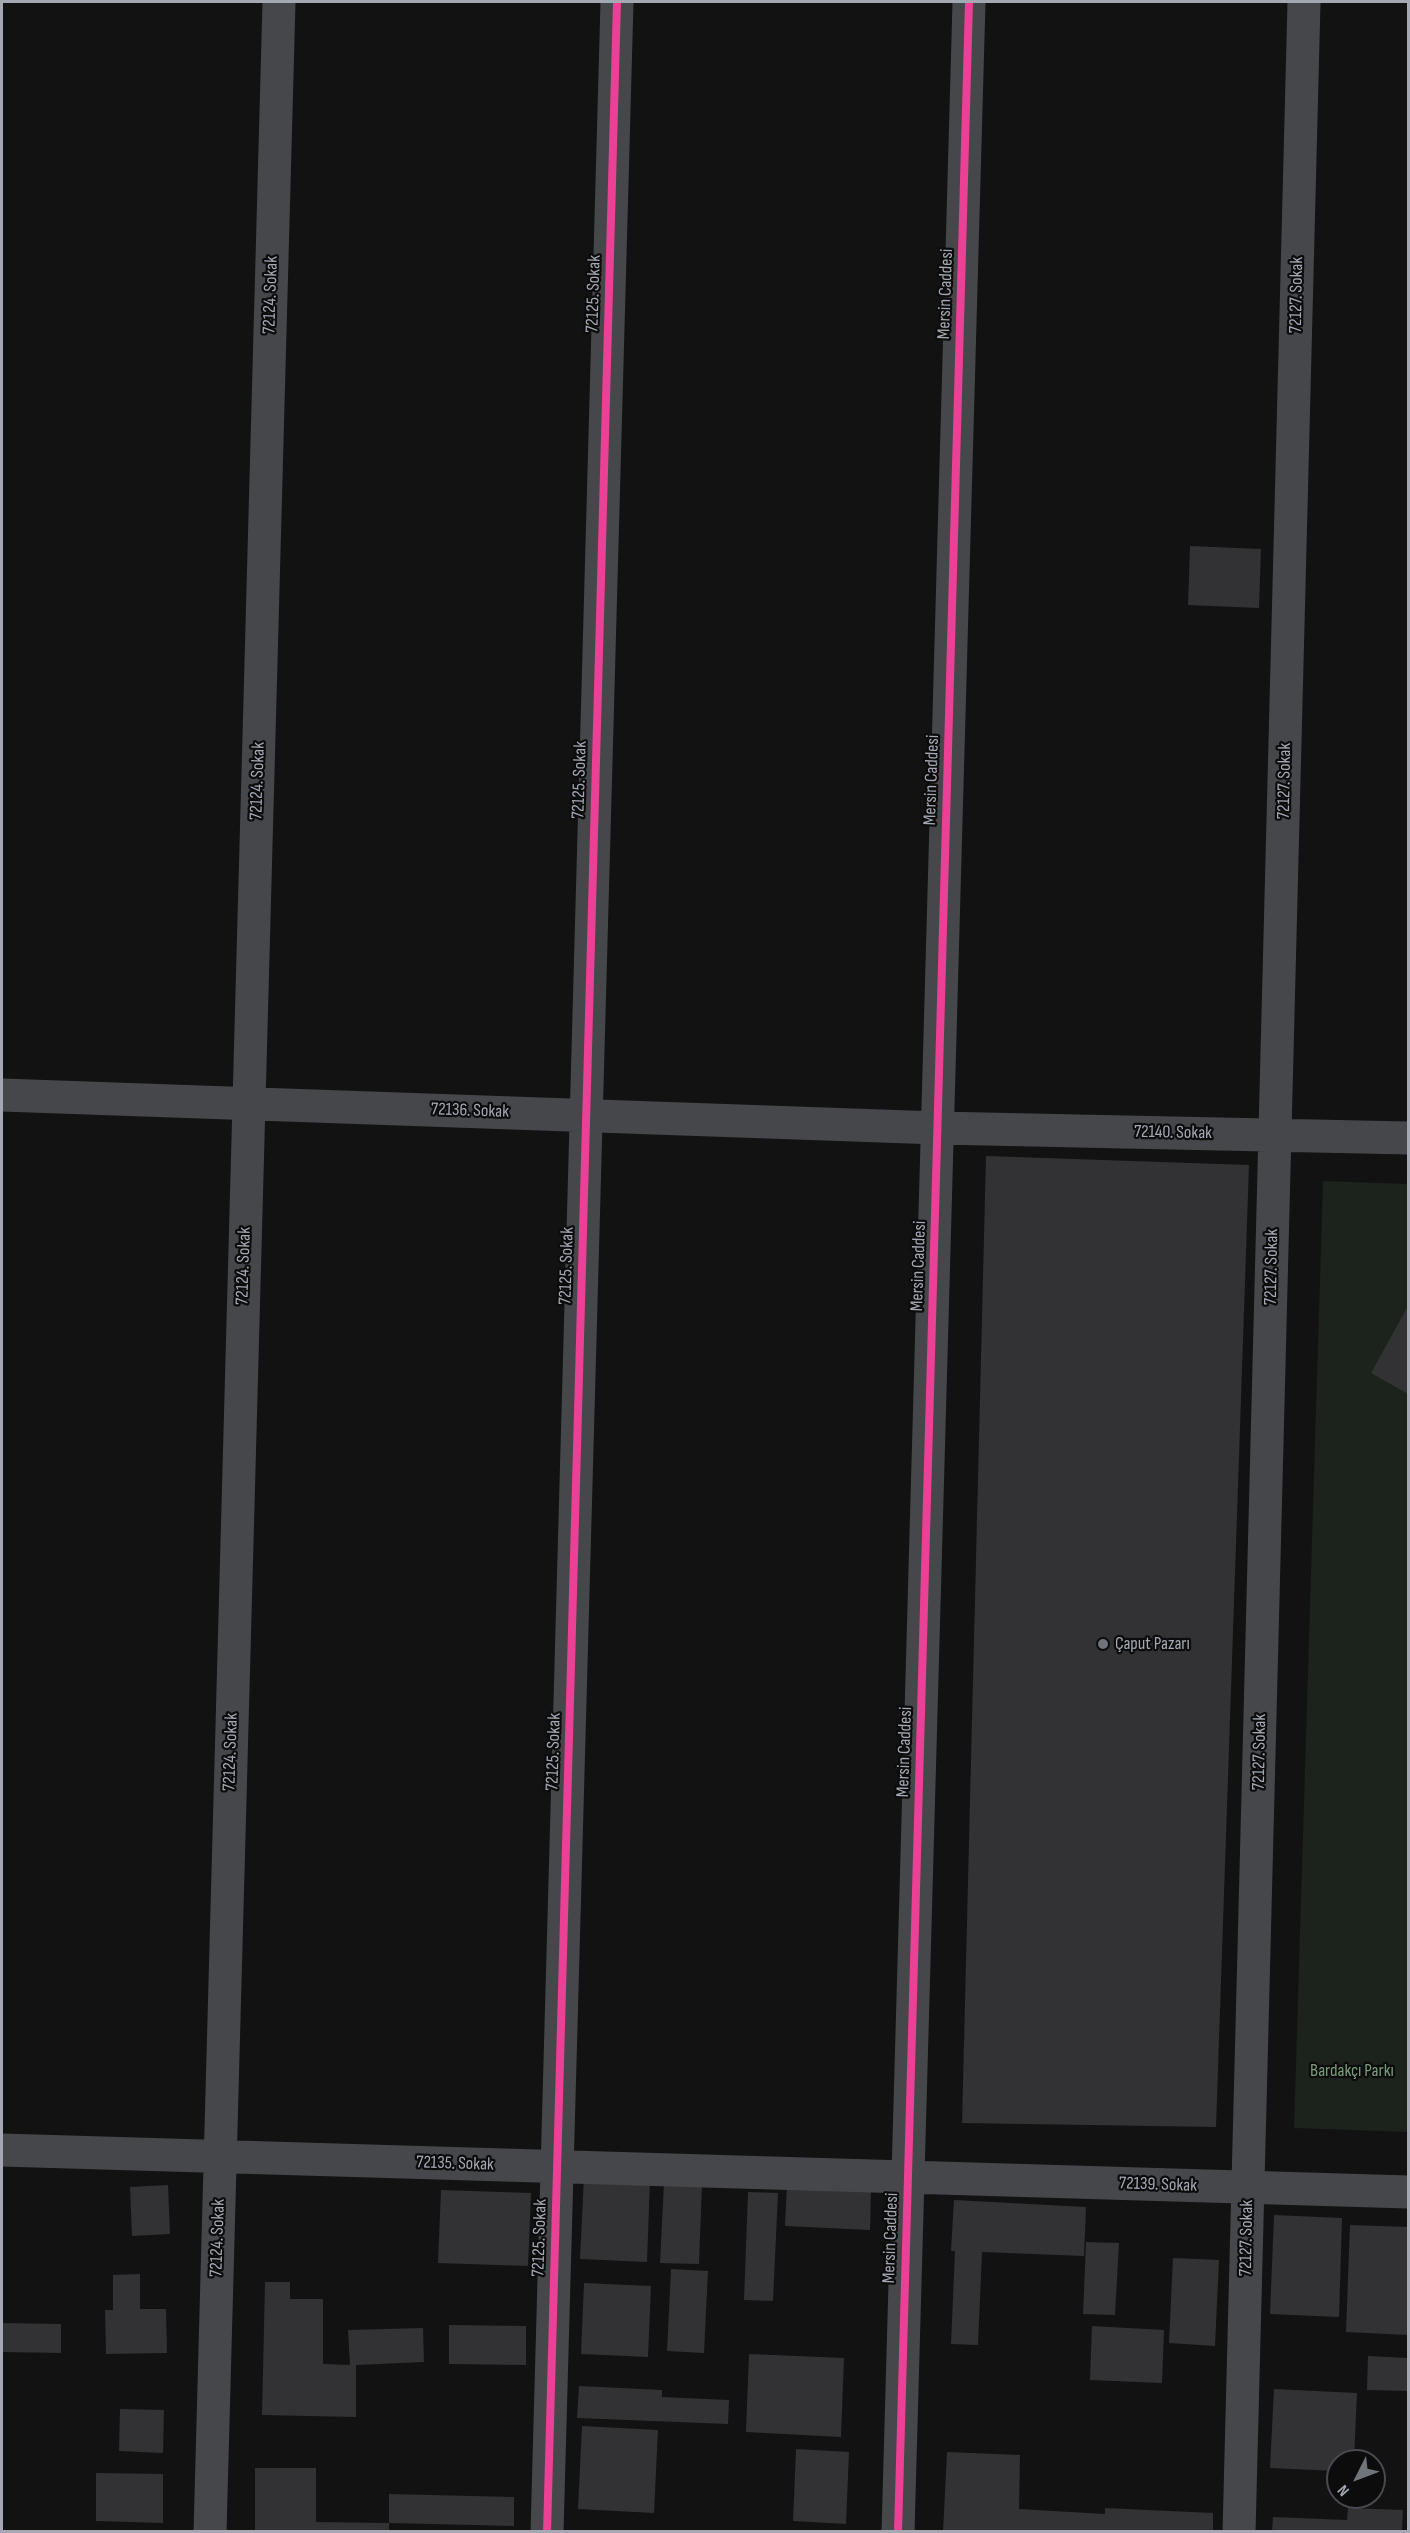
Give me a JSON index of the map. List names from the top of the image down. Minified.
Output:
{"streets":{"street":["72125. Sokak","Mersin Caddesi","72124. Sokak","72127. Sokak","72136. Sokak","72140. Sokak","72135. Sokak","72139. Sokak"]},"crossings":[["72125. Sokak","72136. Sokak"],["72125. Sokak","72135. Sokak"],["Mersin Caddesi","72136. Sokak"],["Mersin Caddesi","72140. Sokak"],["Mersin Caddesi","72135. Sokak"],["Mersin Caddesi","72139. Sokak"],["72124. Sokak","72136. Sokak"],["72124. Sokak","72135. Sokak"],["72127. Sokak","72140. Sokak"],["72127. Sokak","72139. Sokak"],["72136. Sokak","72140. Sokak"],["72135. Sokak","72139. Sokak"]],"parks":["Bardakçı Parkı"],"places":["Çaput Pazarı"],"north":"bottom left"}
